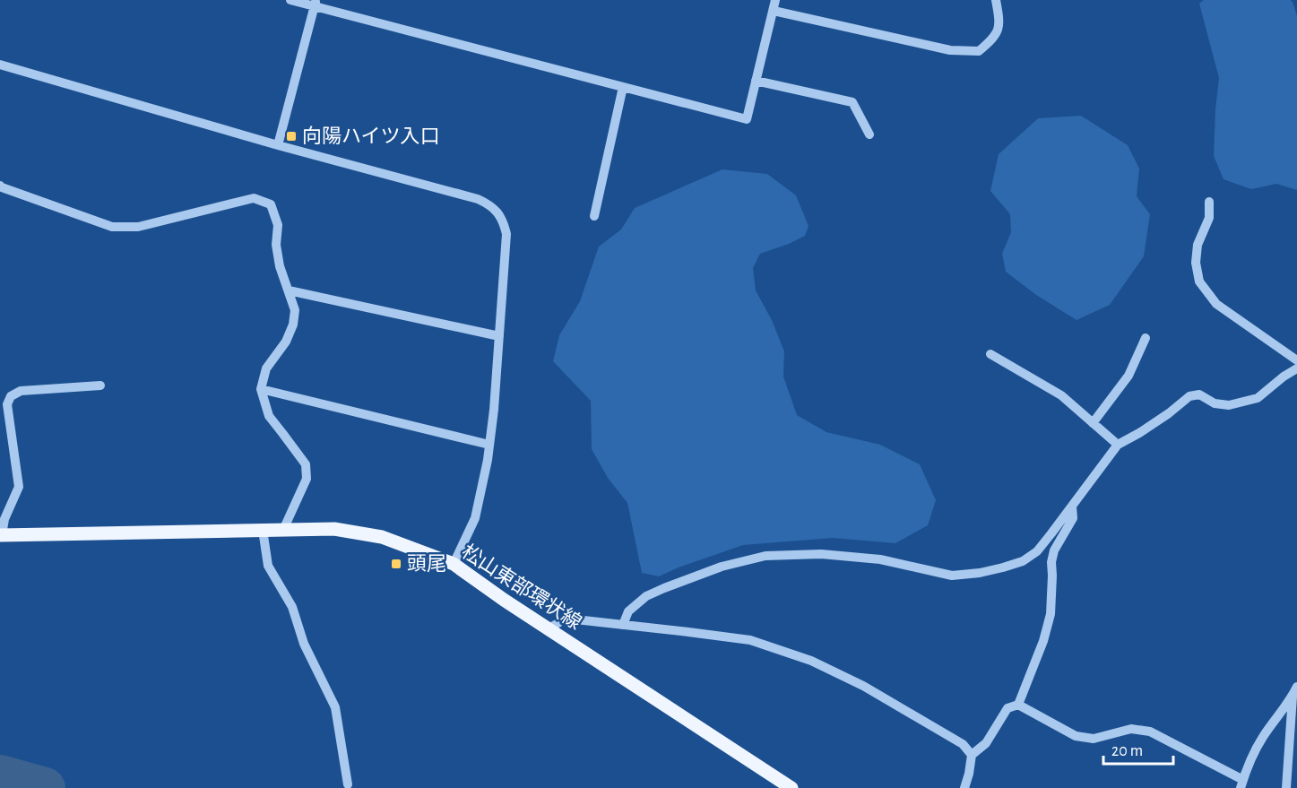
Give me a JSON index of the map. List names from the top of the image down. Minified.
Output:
{"streets":{"main road":["松山東部環状線"]},"places":{"transit":["向陽ハイツ入口","頭尾"]},"scale_bar":"20 m"}
